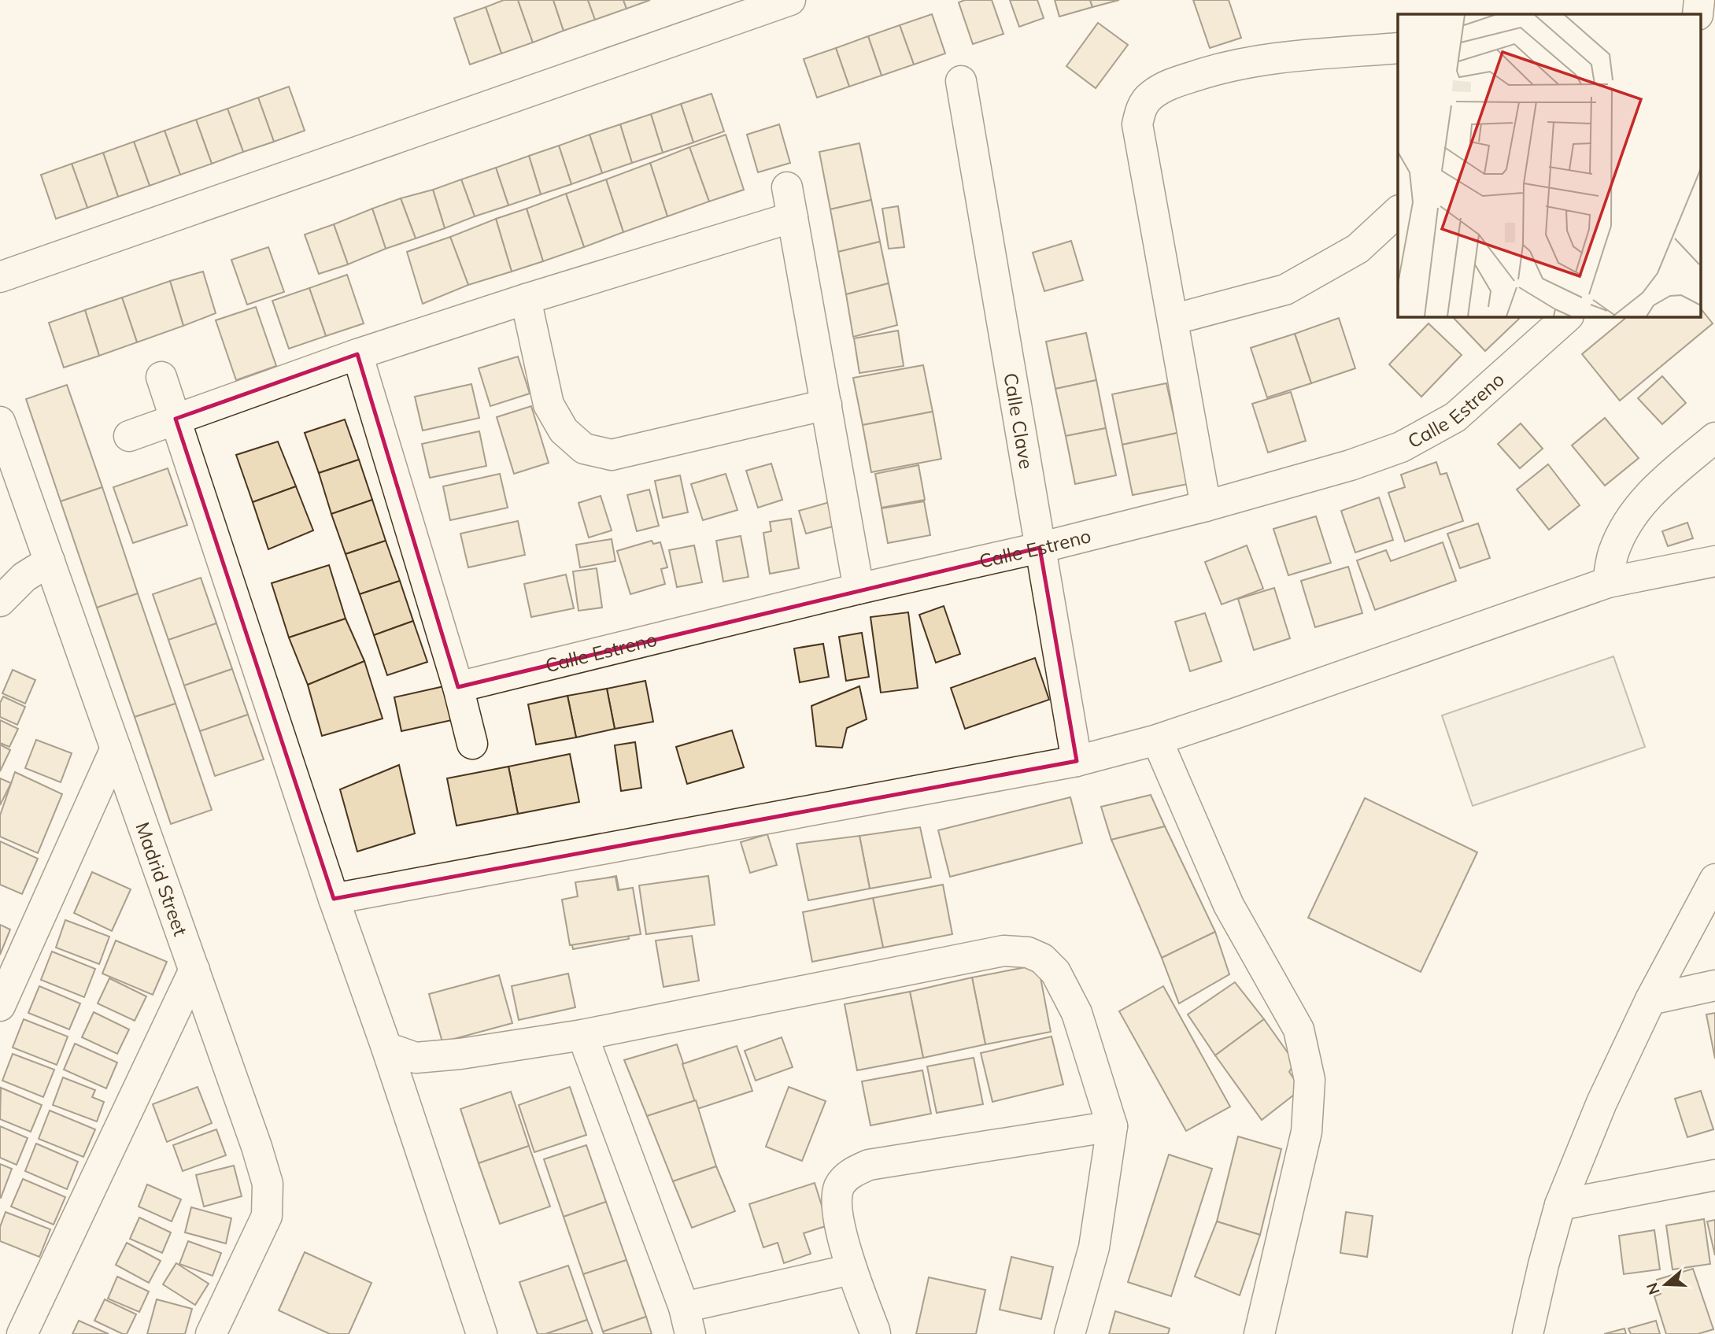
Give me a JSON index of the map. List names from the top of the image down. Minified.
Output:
{"streets":{"street":["Calle Estreno","Calle Clave","Madrid Street"]},"crossings":[["Calle Estreno","Calle Clave"]],"north":"left"}
